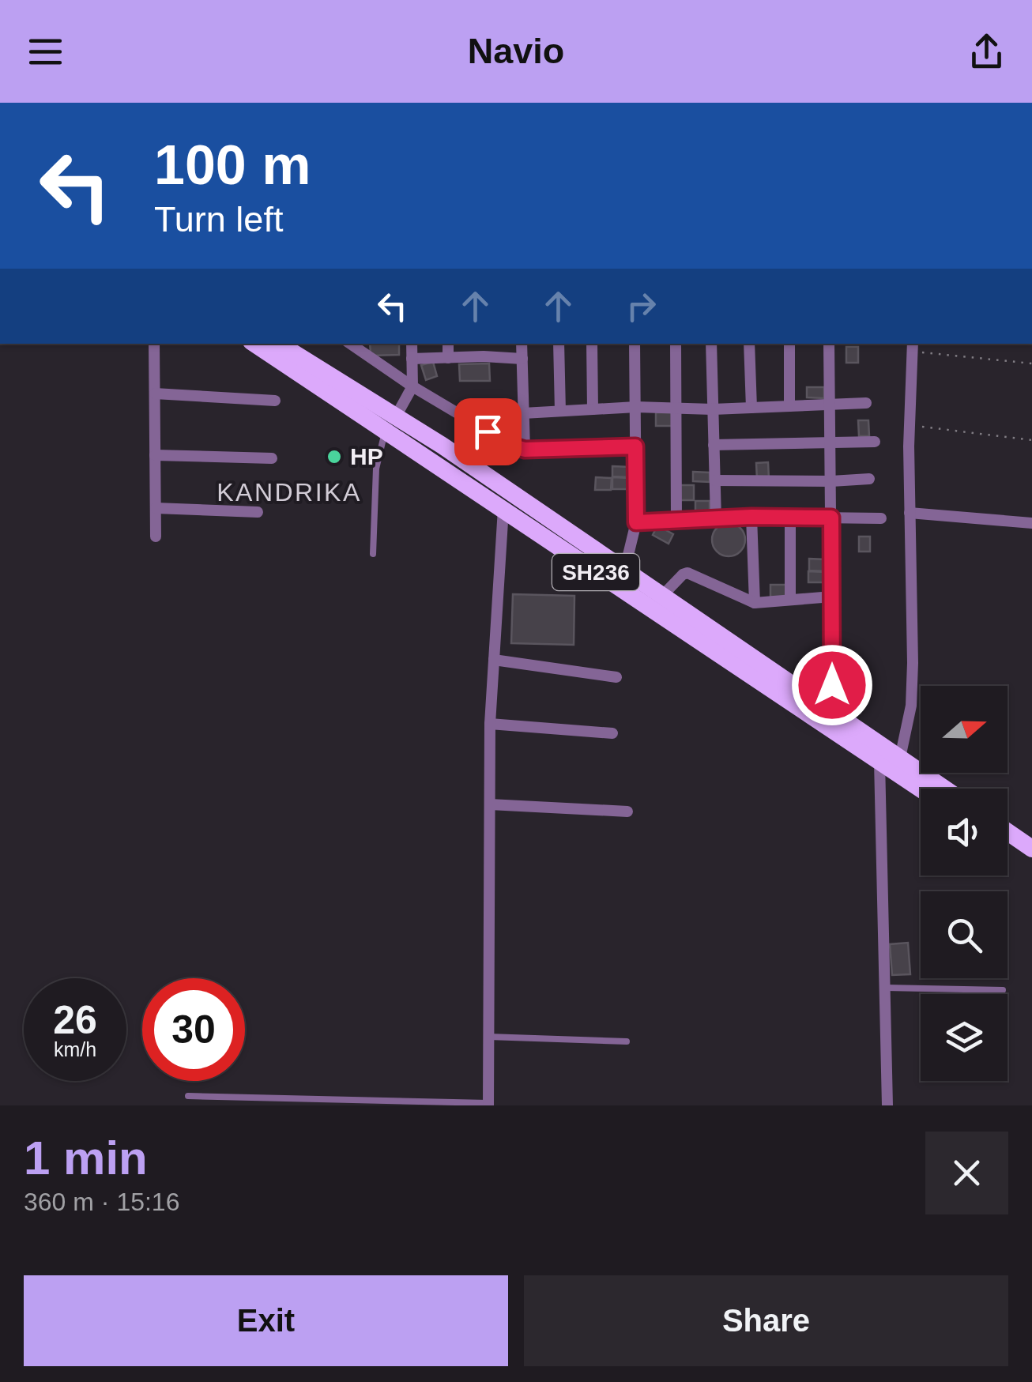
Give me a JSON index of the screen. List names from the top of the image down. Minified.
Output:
{"streets":{"main road":["SH236"]},"districts":["KANDRIKA"],"places":["HP"],"north":"right","page":{"header":"Navio","turn":["100 m","Turn left"],"speed":"26 km/h","limit":"30","heading":["1 min","360 m · 15:16"],"buttons":["Exit","Share"]}}
